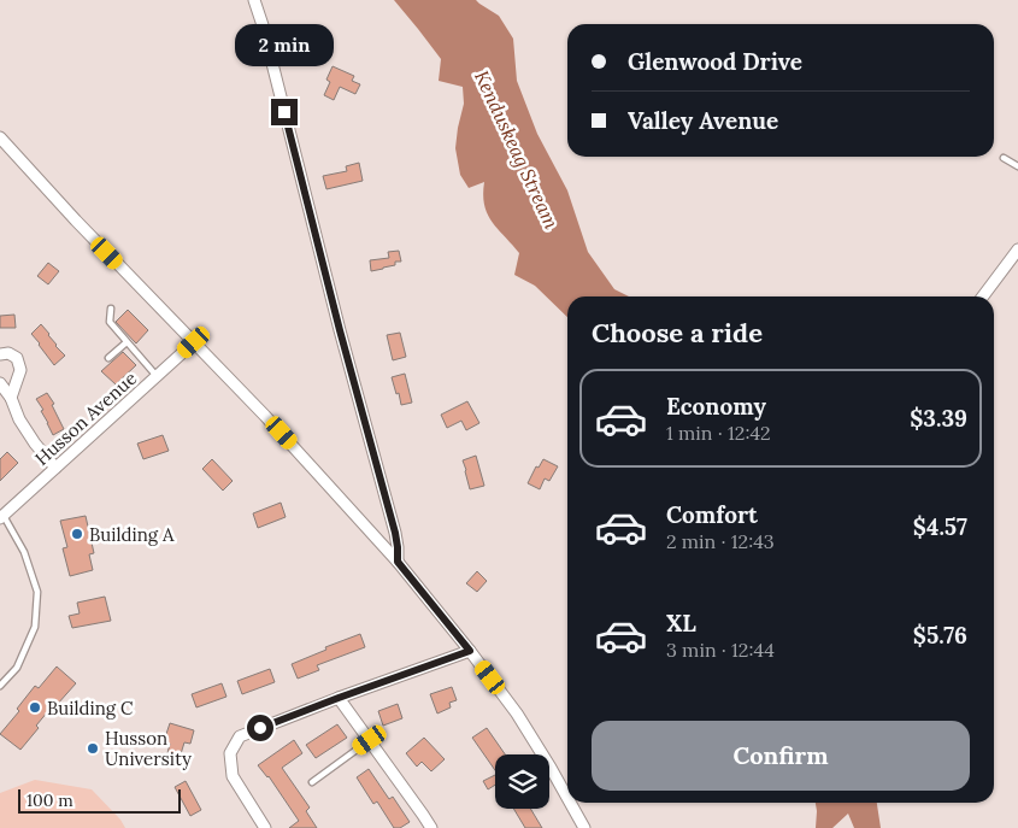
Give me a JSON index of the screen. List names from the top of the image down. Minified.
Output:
{"streets":{"street":["Husson Avenue"]},"water":["Kenduskeag Stream"],"places":["Building A","Building C","Husson University"],"scale_bar":"100 m","page":{"bubble":"2 min","banner":["Glenwood Drive","Valley Avenue"],"heading":"Choose a ride","list":[{"name":"Economy","note":"1 min · 12:42","value":"$3.39"},{"name":"Comfort","note":"2 min · 12:43","value":"$4.57"},{"name":"XL","note":"3 min · 12:44","value":"$5.76"}],"buttons":"Confirm","scale":"100 m"}}
